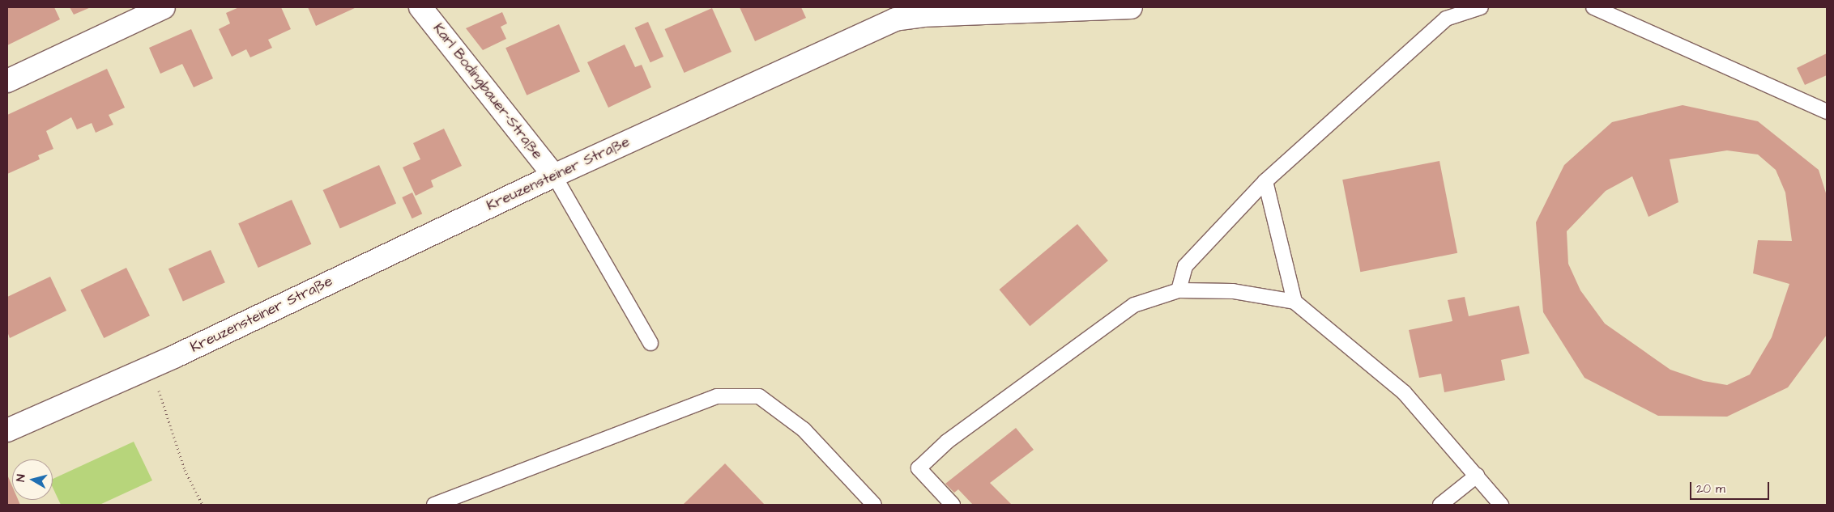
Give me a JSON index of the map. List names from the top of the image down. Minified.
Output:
{"streets":{"street":["Karl Bodingbauer-Straße","Kreuzensteiner Straße"]},"crossings":[["Karl Bodingbauer-Straße","Kreuzensteiner Straße"]],"scale_bar":"20 m","north":"left"}
